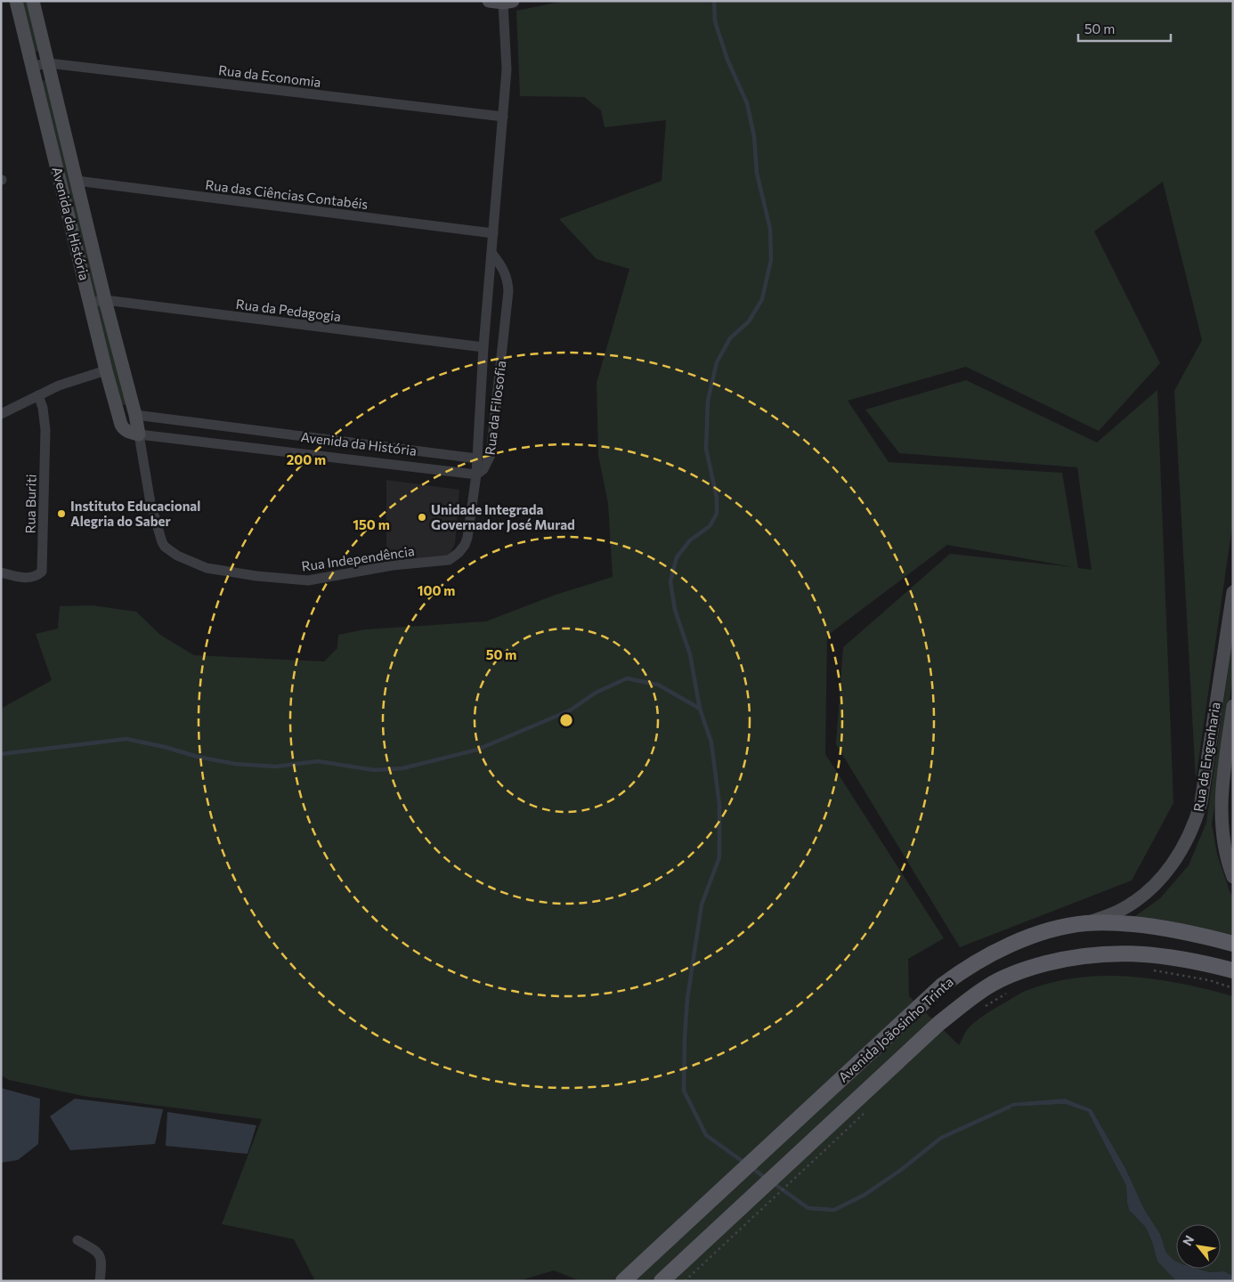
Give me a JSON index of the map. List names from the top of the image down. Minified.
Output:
{"streets":{"main road":["Avenida Joãosinho Trinta"],"street":["Rua da Economia","Rua das Ciências Contabéis","Avenida da História","Rua da Pedagogia","Rua da Filosofia","Rua Buriti","Rua Independência","Rua da Engenharia"]},"crossings":[["Rua da Economia","Avenida da História"],["Rua da Economia","Rua da Filosofia"],["Rua das Ciências Contabéis","Avenida da História"],["Rua das Ciências Contabéis","Rua da Filosofia"],["Avenida da História","Rua da Pedagogia"],["Avenida da História","Rua da Filosofia"],["Avenida da História","Rua Independência"],["Rua da Pedagogia","Rua da Filosofia"],["Rua da Filosofia","Rua Independência"],["Rua da Engenharia","Avenida Joãosinho Trinta"]],"places":["Instituto Educacional Alegria do Saber","Unidade Integrada Governador José Murad"],"scale_bar":"50 m","north":"top left","rings":["200 m","150 m","100 m","50 m"]}
